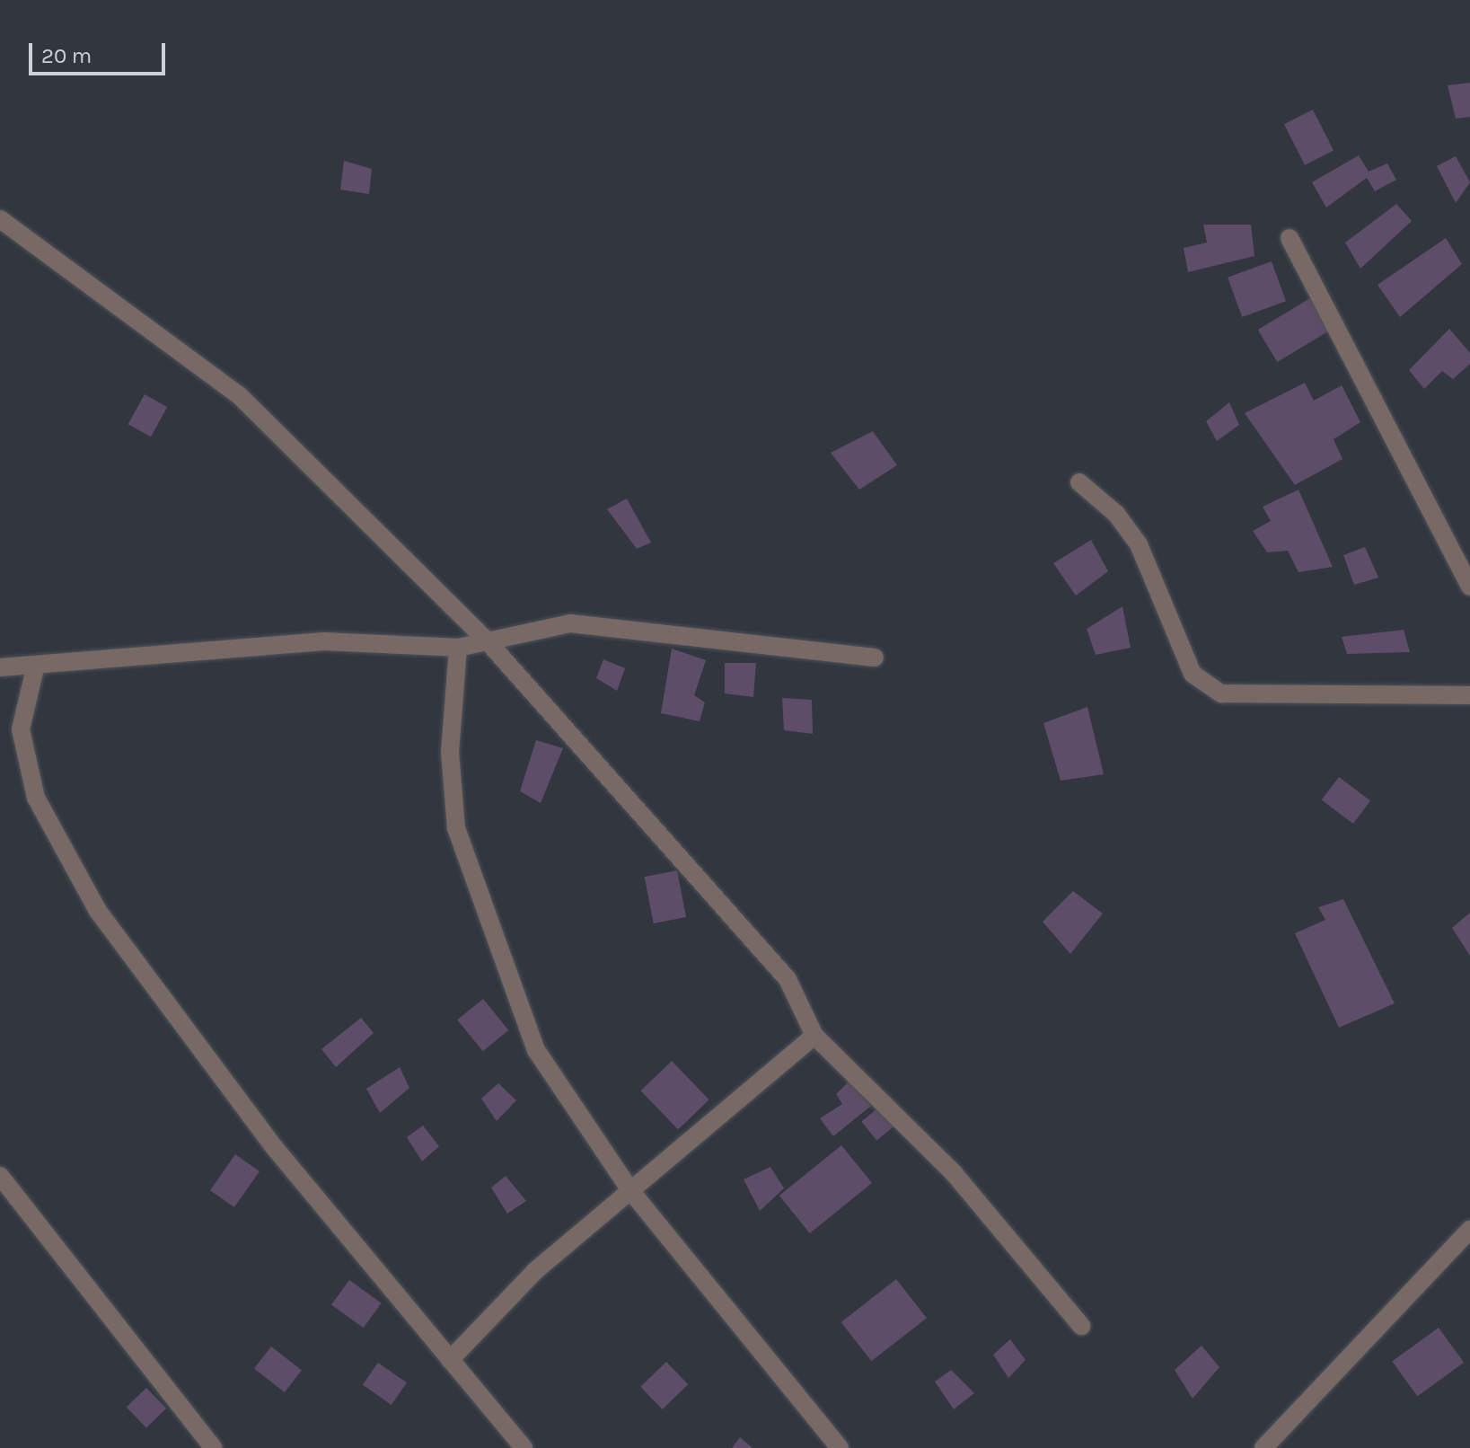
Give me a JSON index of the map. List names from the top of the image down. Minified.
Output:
{"scale_bar":"20 m"}
